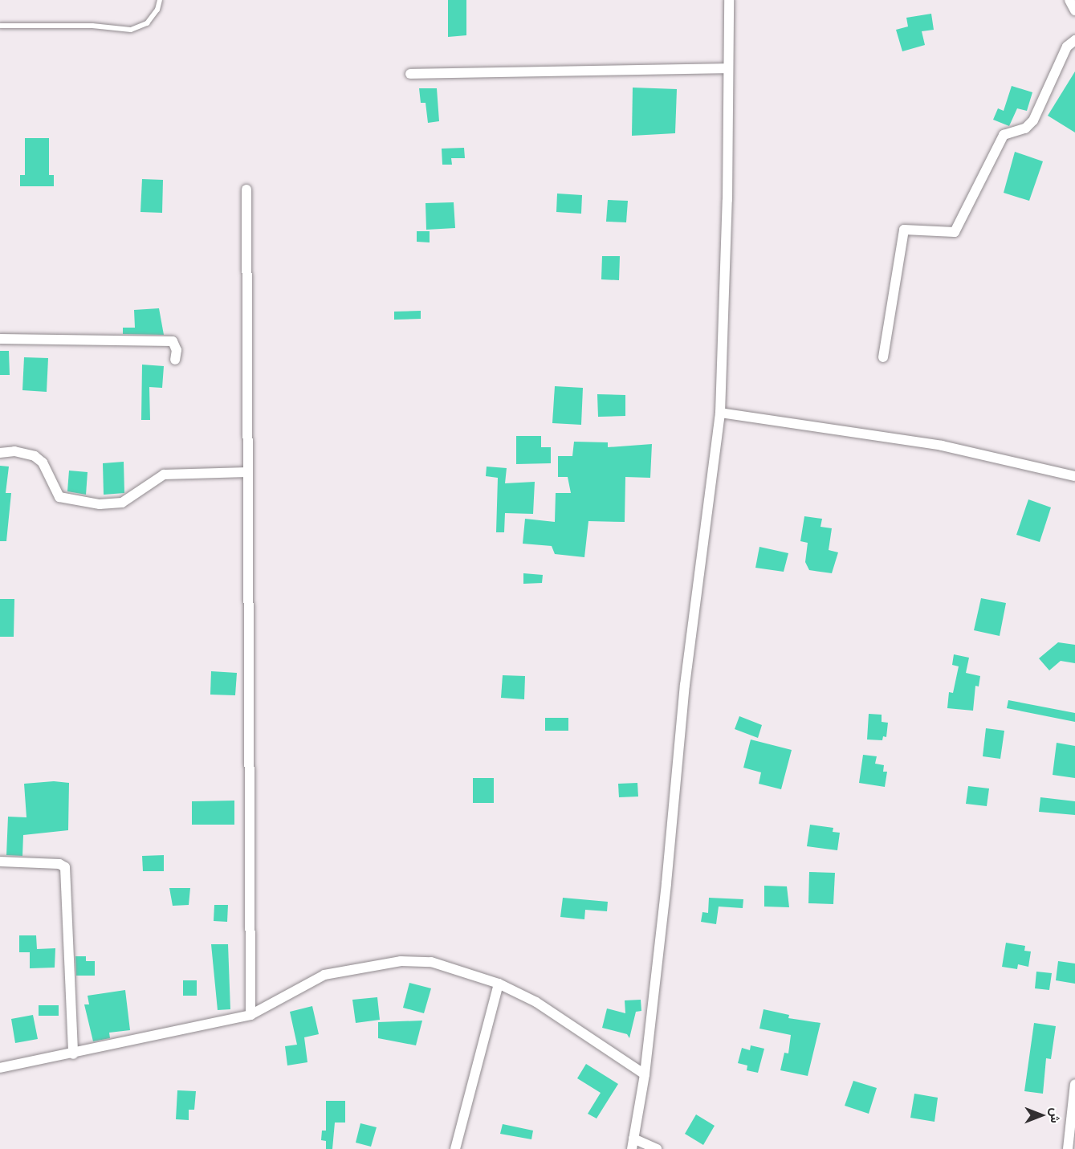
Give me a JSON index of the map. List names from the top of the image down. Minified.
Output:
{"north":"right"}
